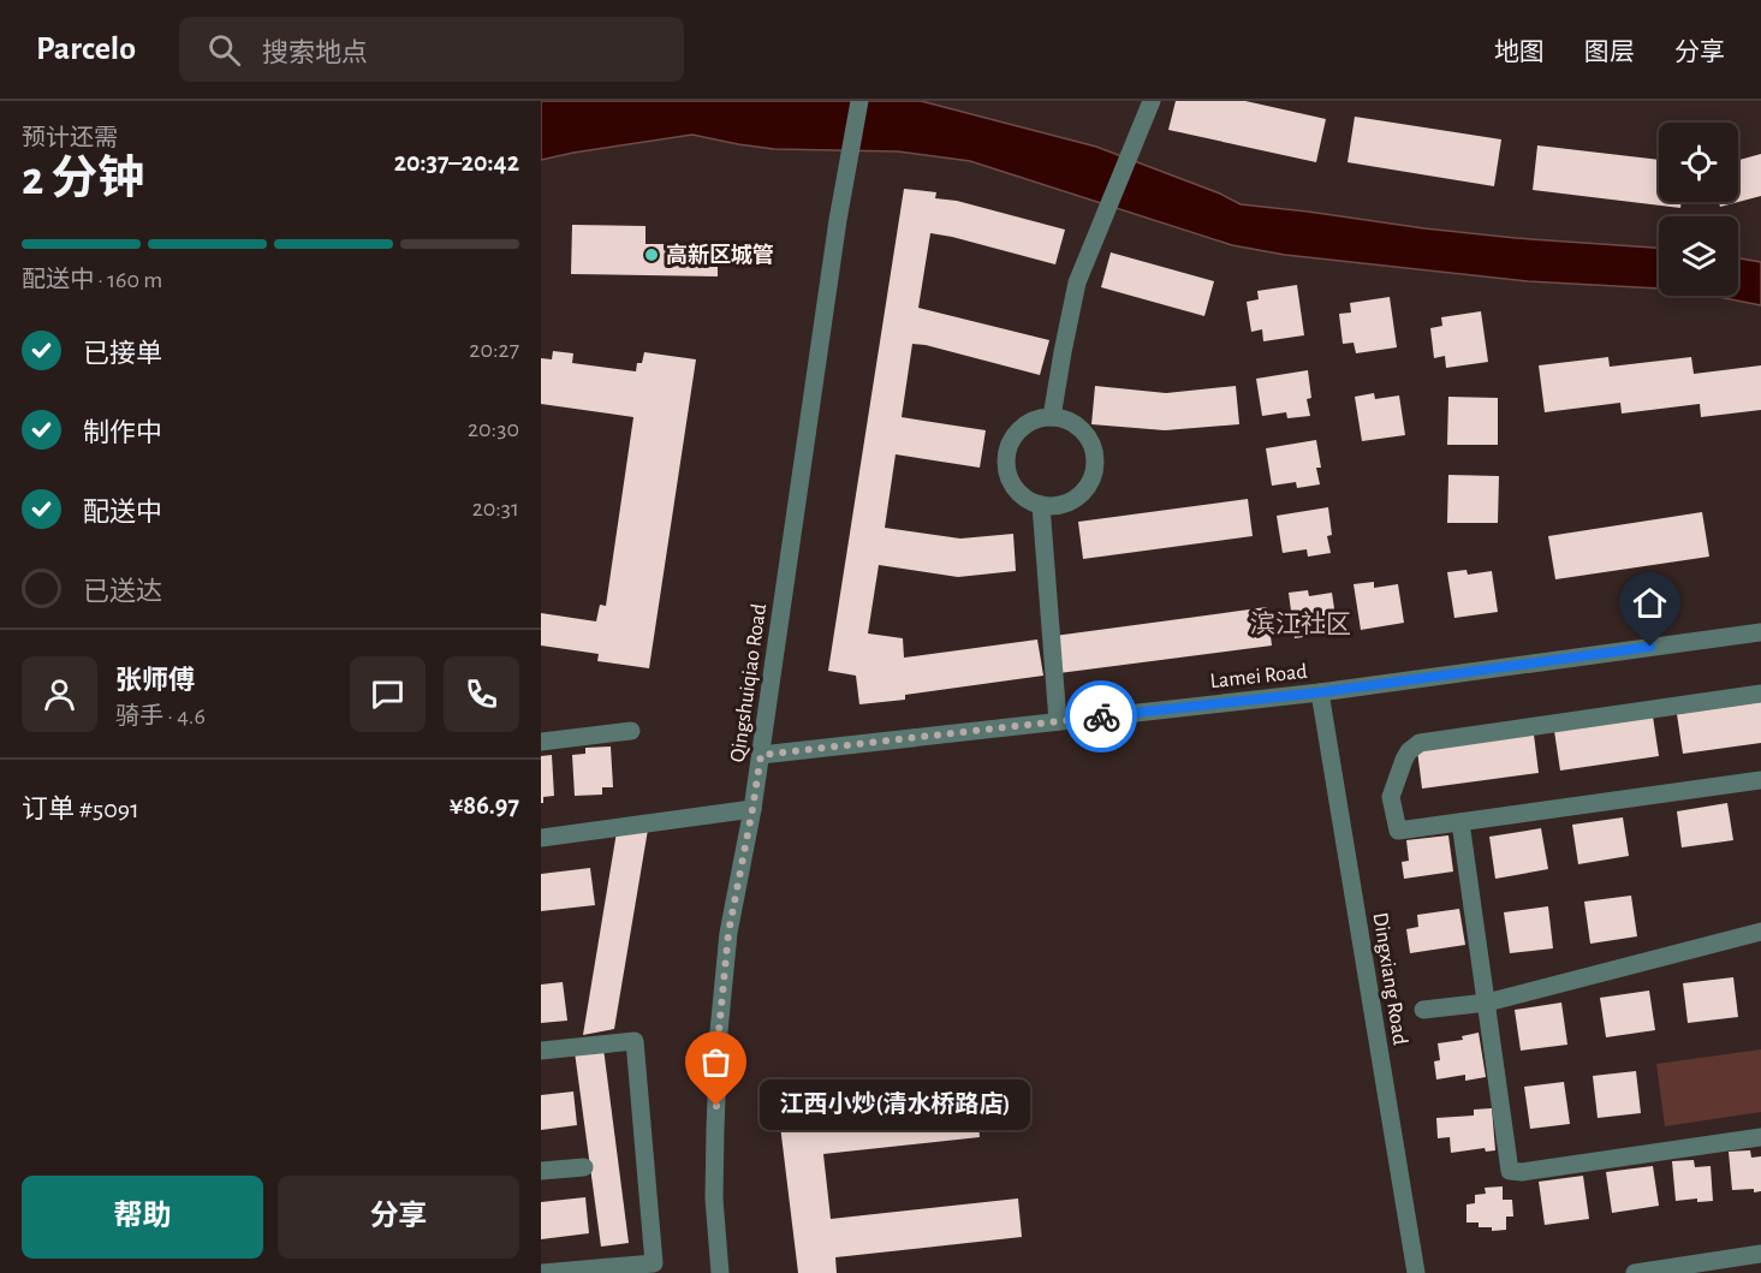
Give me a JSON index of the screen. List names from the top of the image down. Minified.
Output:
{"streets":{"street":["Lamei Road","Qingshuiqiao Road","Dingxiang Road"]},"crossings":[["Lamei Road","Qingshuiqiao Road"],["Lamei Road","Dingxiang Road"]],"districts":["滨江社区"],"places":["高新区城管","江西小炒(清水桥路店)"],"page":{"header":"Parcelo","search":"搜索地点","nav":["地图","图层","分享"],"heading":["2 分钟","预计还需","20:37–20:42"],"panel":["张师傅","骑手 · 4.6","订单 #5091","¥86.97"],"bar":"配送中 · 160 m","list":[["已接单","20:27"],["制作中","20:30"],["配送中","20:31"],"已送达"],"bubble":"江西小炒(清水桥路店)","buttons":["帮助","分享"]}}
